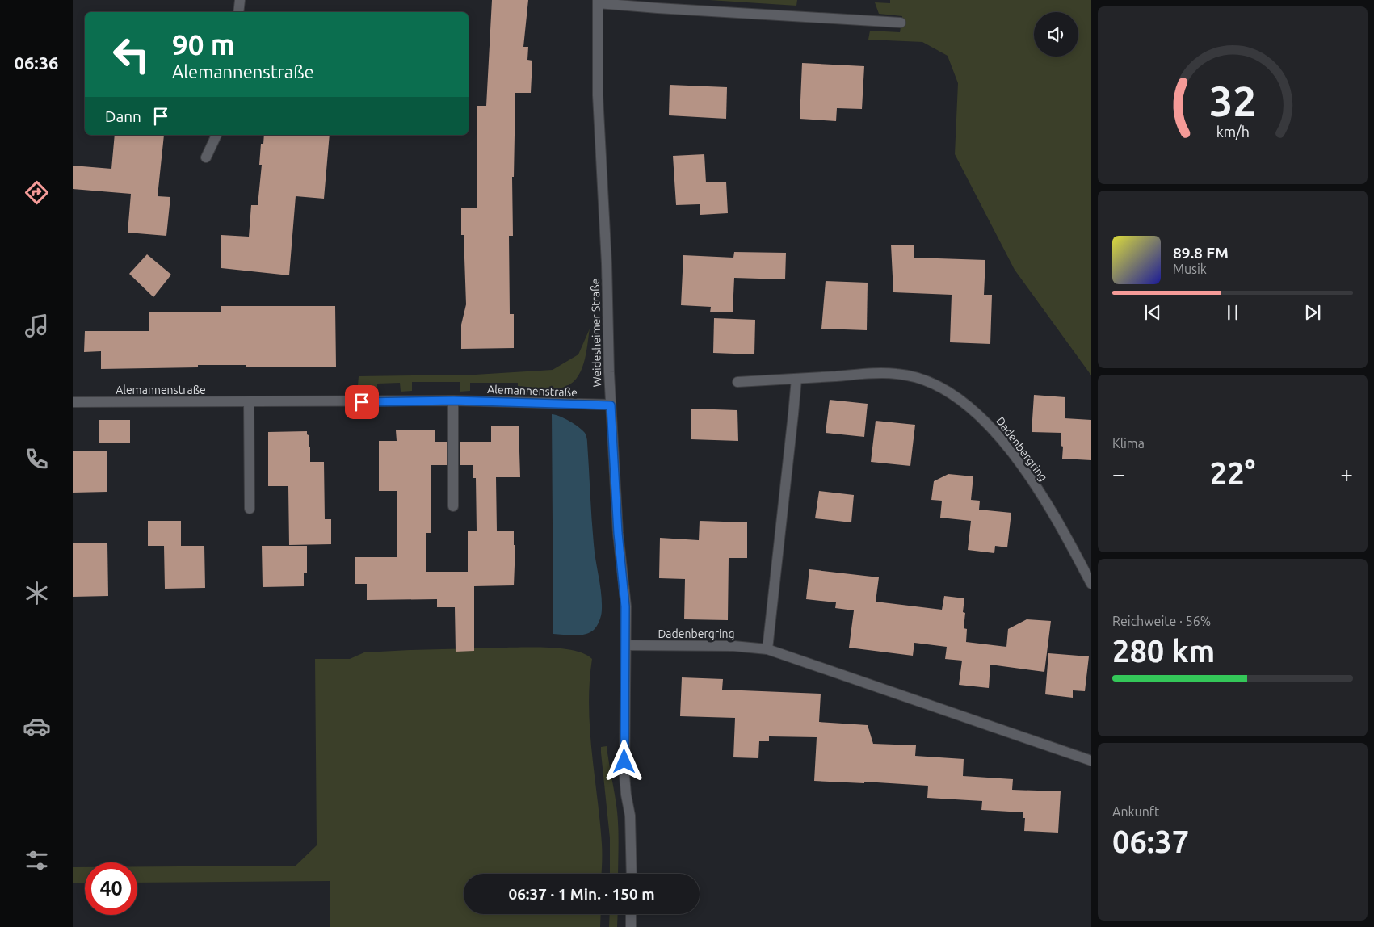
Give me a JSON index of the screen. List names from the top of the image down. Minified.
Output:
{"streets":{"street":["Weidesheimer Straße","Alemannenstraße","Dadenbergring"]},"crossings":[["Weidesheimer Straße","Alemannenstraße"],["Weidesheimer Straße","Dadenbergring"]],"page":{"tabs":"06:36","turn":["90 m","Alemannenstraße"],"then":"Dann","song":["89.8 FM","Musik"],"tile":["Klima",["Reichweite · 56%","280 km"],["Ankunft","06:37"]],"heat":["−","22°","+"],"limit":"40","trip":"06:37 · 1 Min. · 150 m","gauge":["32","km/h"]}}
